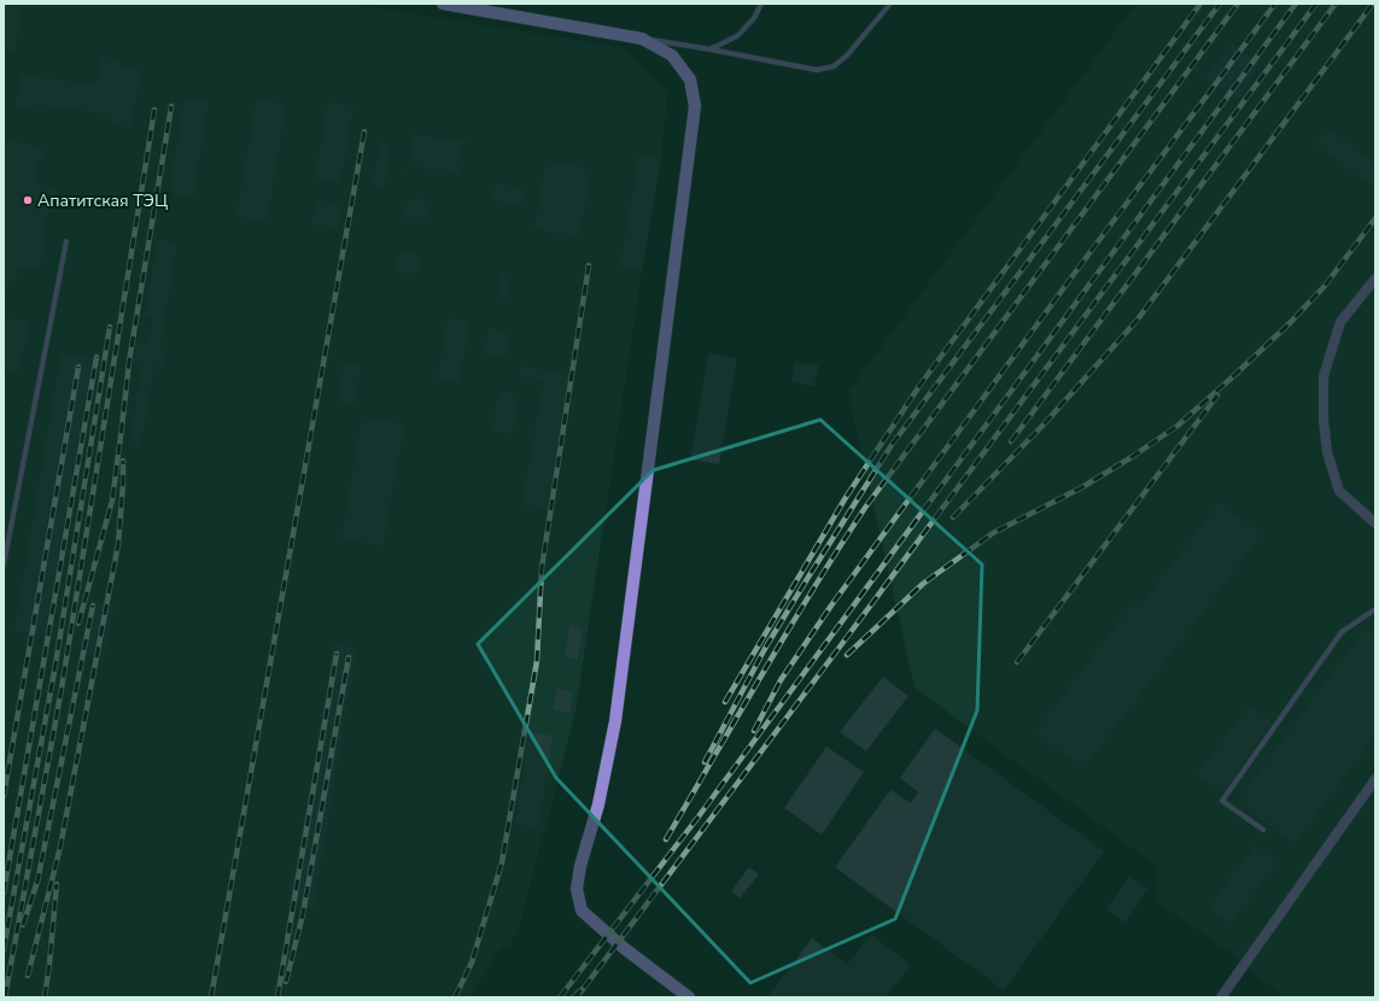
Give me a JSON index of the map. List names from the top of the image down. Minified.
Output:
{"places":["Апатитская ТЭЦ"]}
